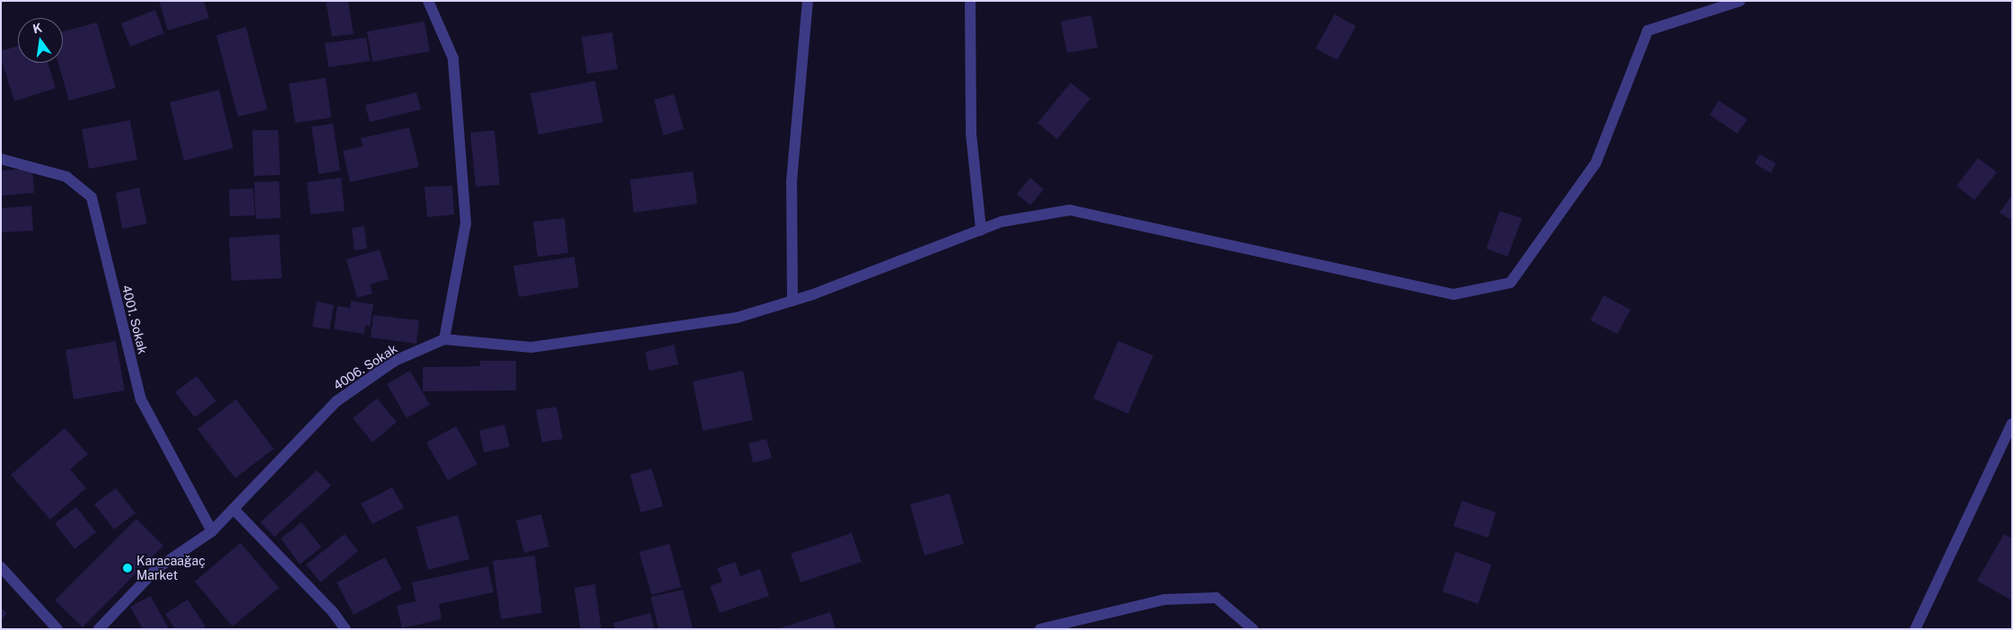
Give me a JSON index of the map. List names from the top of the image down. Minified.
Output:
{"streets":{"street":["4001. Sokak","4006. Sokak"]},"crossings":[["4001. Sokak","4006. Sokak"]],"places":["Karacaağaç Market"],"north":"top"}
